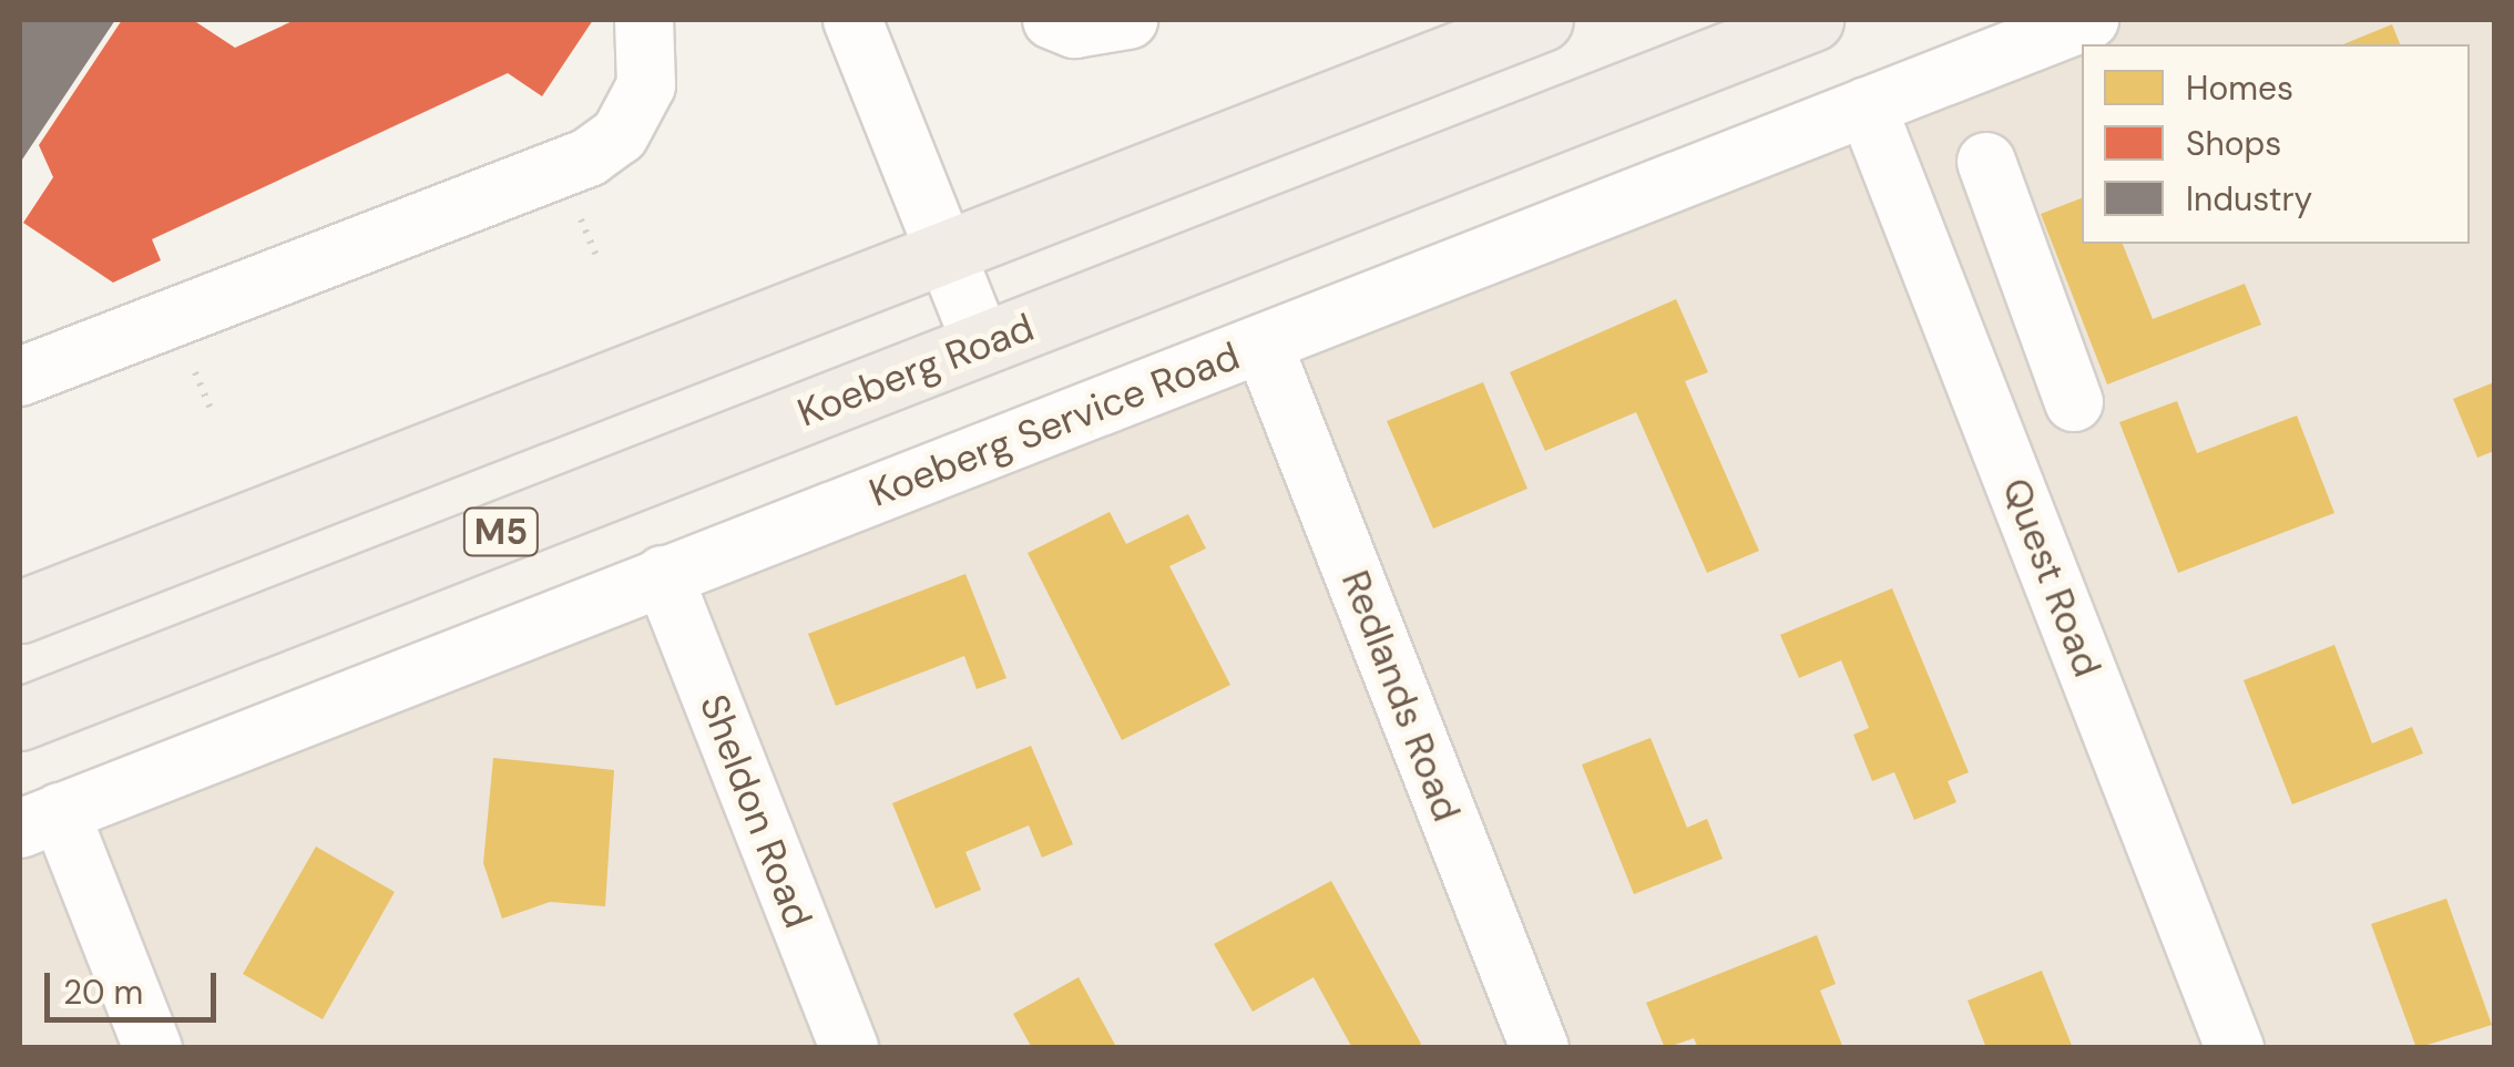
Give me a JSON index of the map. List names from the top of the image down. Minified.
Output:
{"streets":{"main road":["Koeberg Road","M5"],"street":["Koeberg Service Road","Quest Road","Redlands Road","Sheldon Road"]},"crossings":[["Koeberg Service Road","Quest Road"],["Koeberg Service Road","Redlands Road"],["Koeberg Service Road","Sheldon Road"]],"legend":["Homes","Shops","Industry"],"scale_bar":"20 m"}
